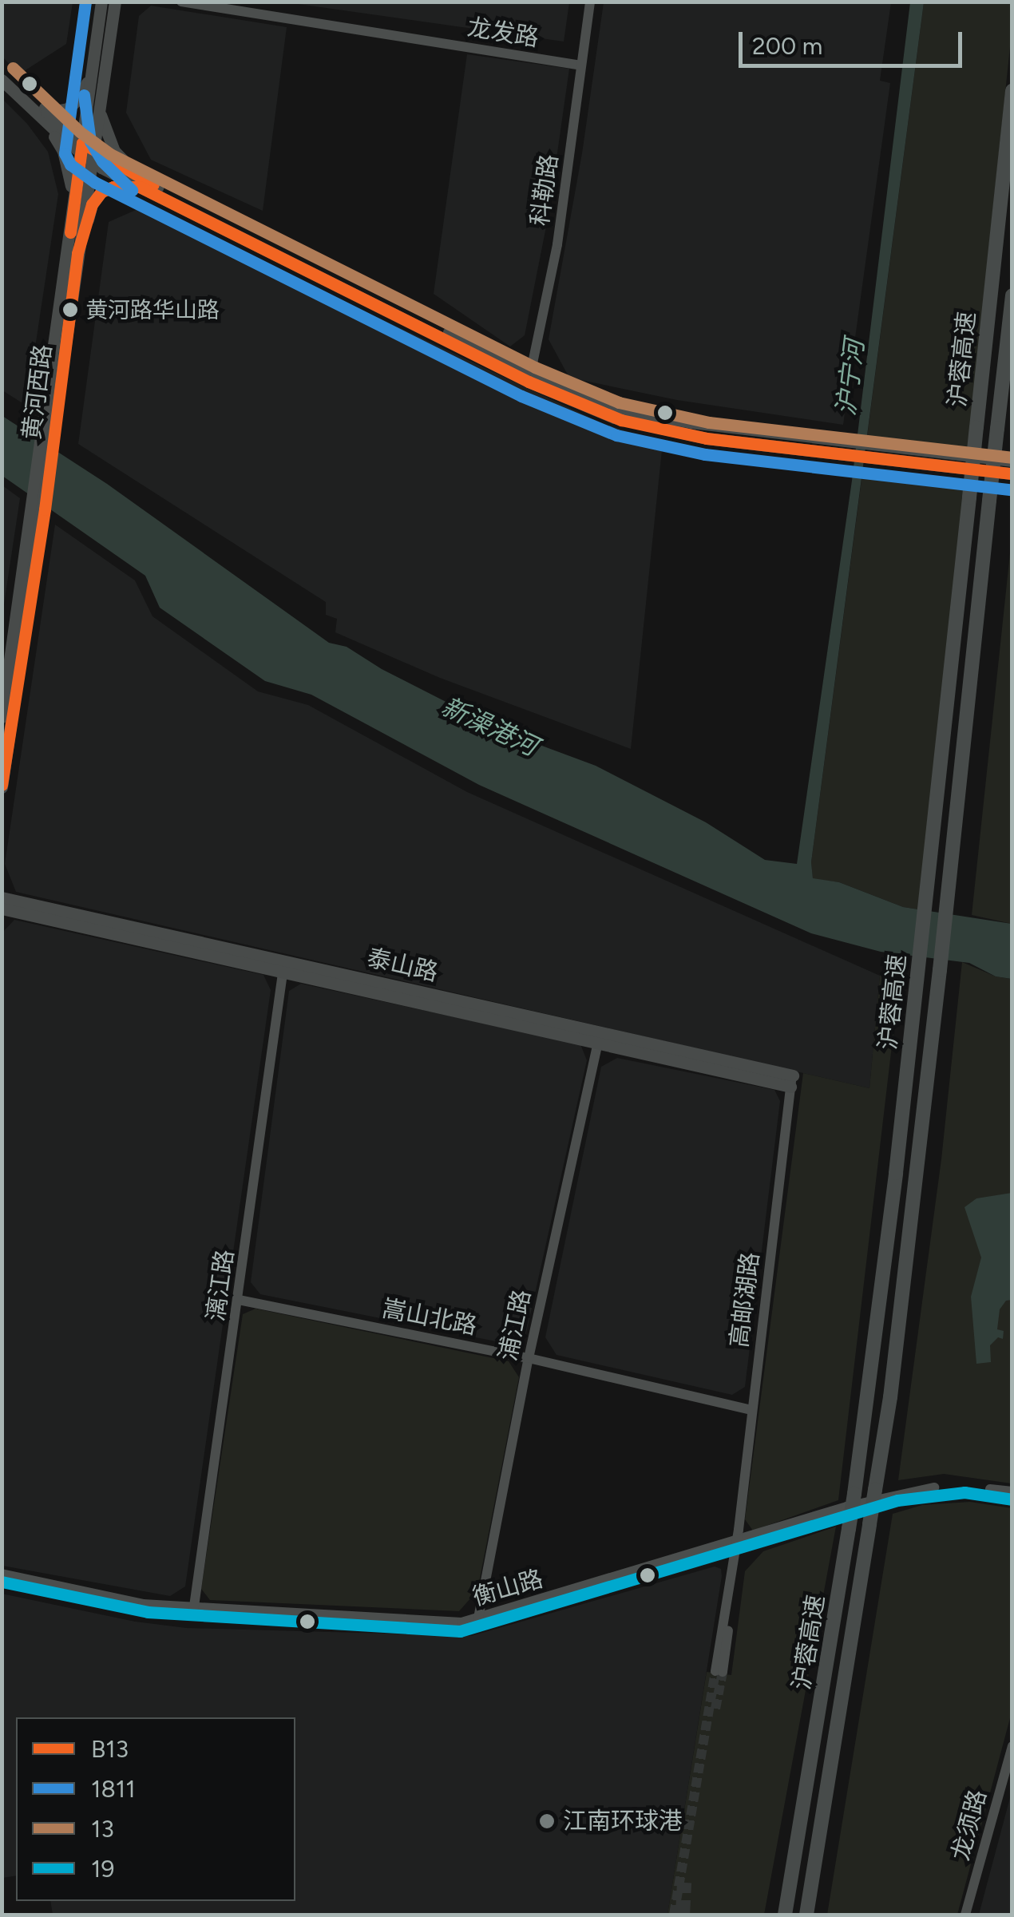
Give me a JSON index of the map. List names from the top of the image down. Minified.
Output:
{"streets":{"highway":["沪蓉高速"],"main road":["黄河西路","泰山路"],"street":["龙发路","科勒路","漓江路","高邮湖路","嵩山北路","浦江路","衡山路","龙须路"]},"crossings":[["龙发路","科勒路"],["泰山路","漓江路"],["泰山路","高邮湖路"],["泰山路","浦江路"],["漓江路","嵩山北路"],["漓江路","衡山路"],["高邮湖路","嵩山北路"],["高邮湖路","衡山路"],["嵩山北路","浦江路"],["浦江路","衡山路"]],"water":["沪宁河","新澡港河"],"places":["黄河路华山路","江南环球港"],"lines":["transit line 1811","transit line 13","transit line B13","transit line 19"],"legend":["B13","1811","13","19"],"scale_bar":"200 m"}
